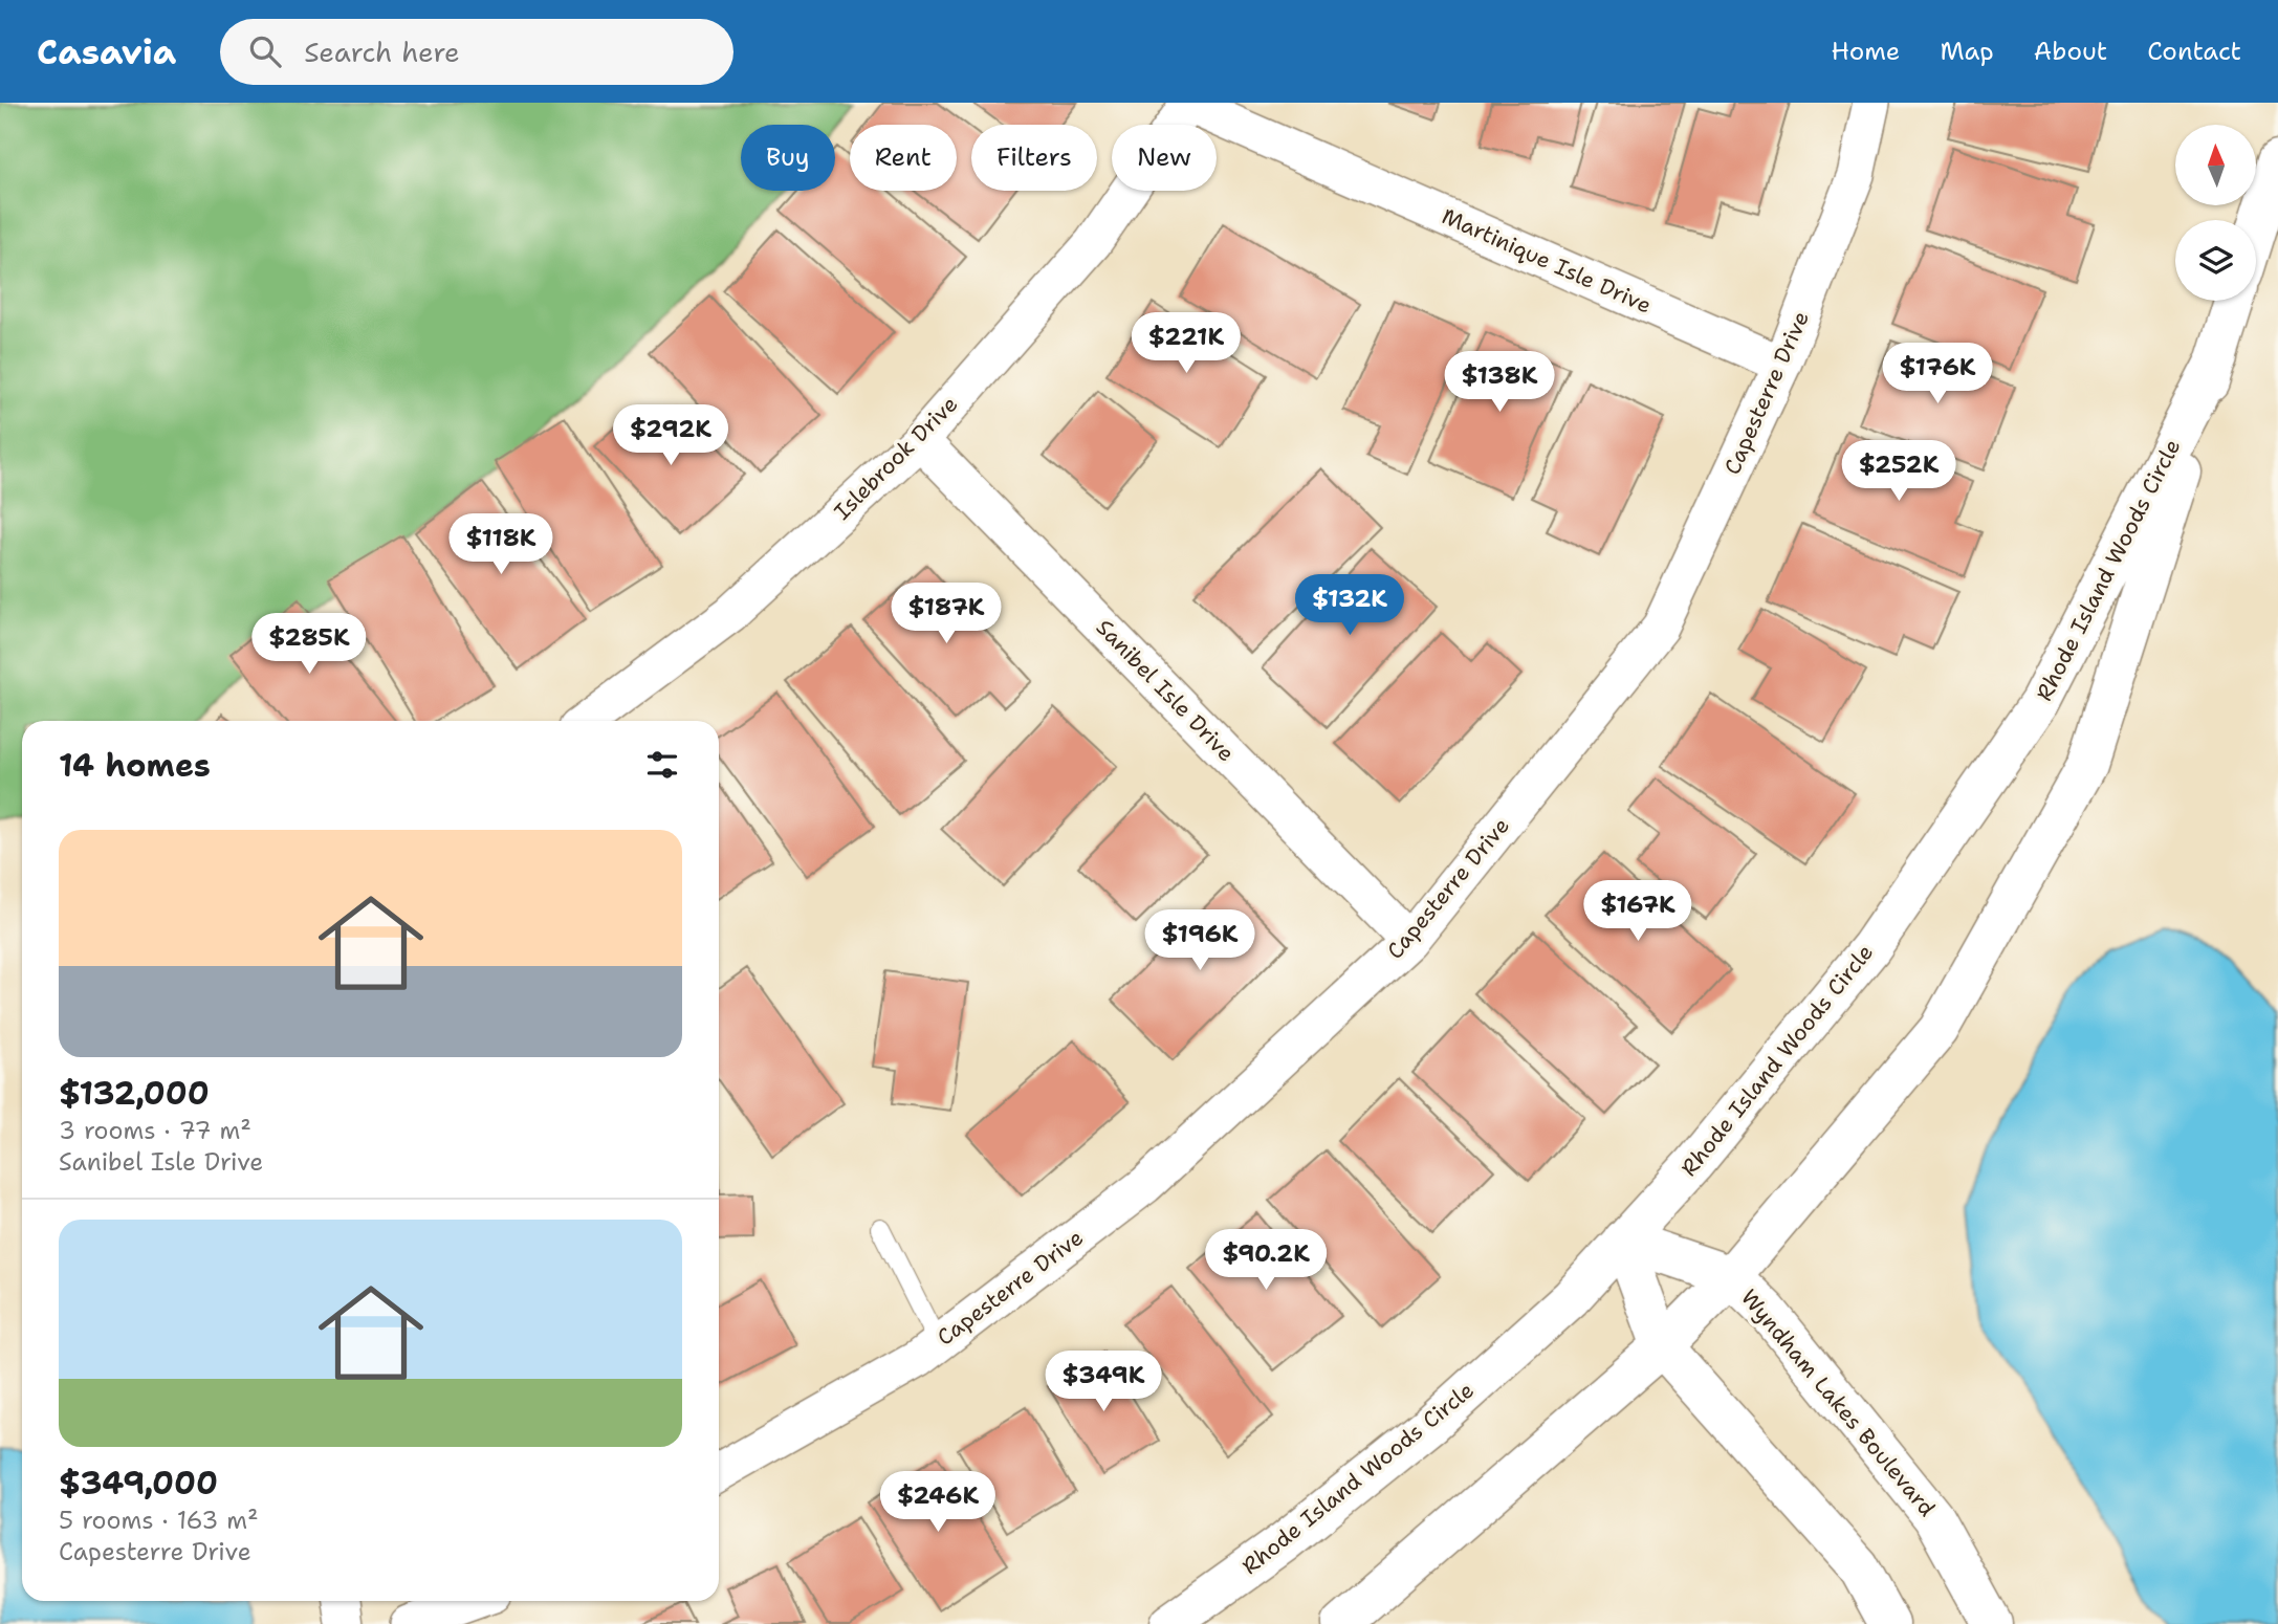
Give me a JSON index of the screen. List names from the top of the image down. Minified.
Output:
{"streets":{"street":["Martinique Isle Drive","Capesterre Drive","Islebrook Drive","Rhode Island Woods Circle","Sanibel Isle Drive","Wyndham Lakes Boulevard"]},"crossings":[["Martinique Isle Drive","Capesterre Drive"],["Martinique Isle Drive","Islebrook Drive"],["Capesterre Drive","Sanibel Isle Drive"],["Islebrook Drive","Sanibel Isle Drive"],["Rhode Island Woods Circle","Wyndham Lakes Boulevard"]],"north":"top","page":{"header":"Casavia","search":"Search here","nav":["Home","Map","About","Contact"],"chip":["Buy","Rent","Filters","New"],"price":["$221K","$176K","$138K","$292K","$252K","$118K","$132K","$187K","$285K","$167K","$196K","$90.2K","$349K","$246K"],"heading":"14 homes","list":[{"name":"$132,000","note":"3 rooms · 77 m² · Sanibel Isle Drive"},{"name":"$349,000","note":"5 rooms · 163 m² · Capesterre Drive"}]}}
